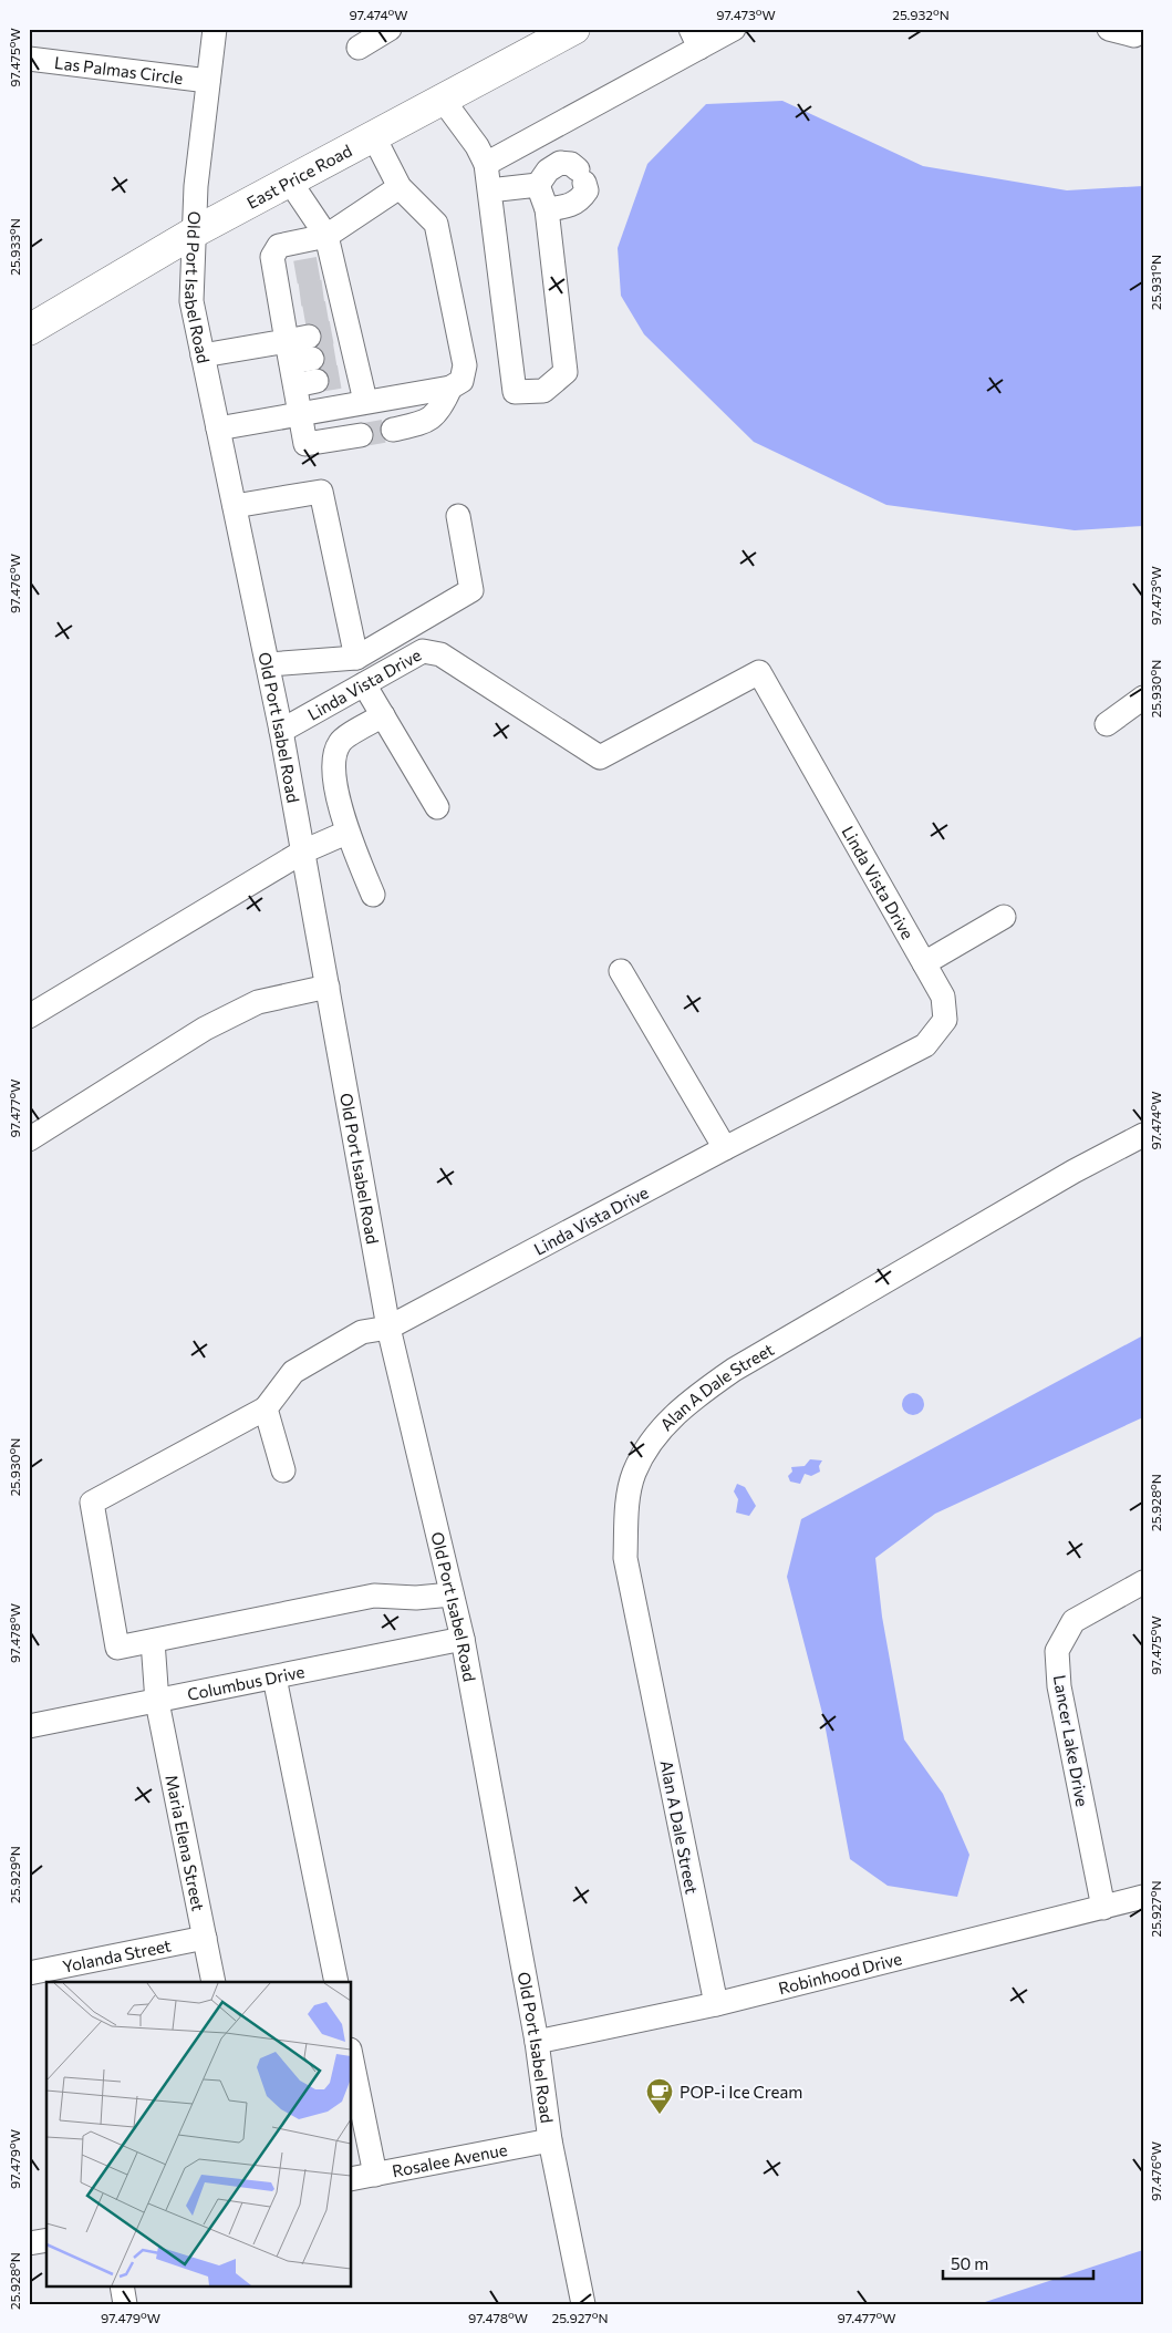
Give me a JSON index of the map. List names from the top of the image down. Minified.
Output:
{"streets":{"main road":["East Price Road"],"street":["Las Palmas Circle","Old Port Isabel Road","Linda Vista Drive","Alan A Dale Street","Columbus Drive","Lancer Lake Drive","Maria Elena Street","Yolanda Street","Robinhood Drive","Rosalee Avenue"]},"crossings":[["Las Palmas Circle","Old Port Isabel Road"],["East Price Road","Old Port Isabel Road"],["Old Port Isabel Road","Linda Vista Drive"],["Old Port Isabel Road","Columbus Drive"],["Old Port Isabel Road","Robinhood Drive"],["Old Port Isabel Road","Rosalee Avenue"],["Alan A Dale Street","Robinhood Drive"],["Columbus Drive","Maria Elena Street"],["Lancer Lake Drive","Robinhood Drive"],["Maria Elena Street","Yolanda Street"]],"places":{"cafe":["POP-i Ice Cream"]},"scale_bar":"50 m","coordinates":["97.474°W","97.473°W","25.932°N","97.475°W","25.933°N","25.931°N","97.476°W","25.930°N","97.477°W","25.928°N","97.478°W","25.929°N","25.927°N","97.479°W"]}
